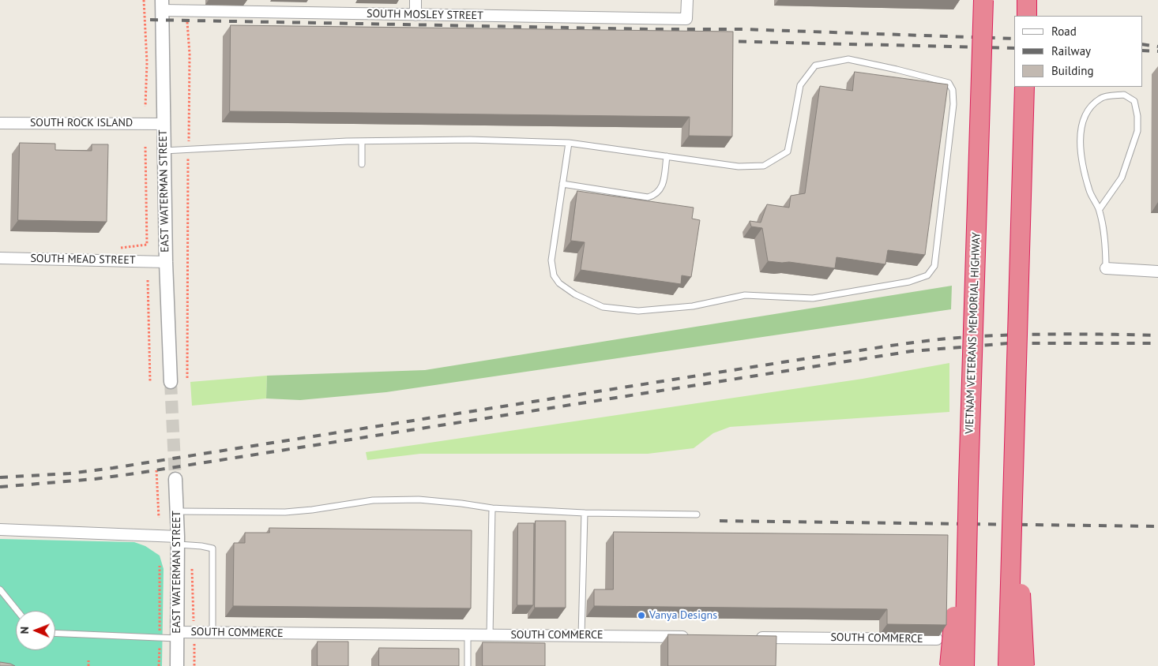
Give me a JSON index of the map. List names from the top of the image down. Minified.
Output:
{"streets":{"highway":["VIETNAM VETERANS MEMORIAL HIGHWAY"],"street":["SOUTH MOSLEY STREET","SOUTH ROCK ISLAND","EAST WATERMAN STREET","SOUTH MEAD STREET","SOUTH COMMERCE"]},"crossings":[["SOUTH MOSLEY STREET","EAST WATERMAN STREET"],["SOUTH ROCK ISLAND","EAST WATERMAN STREET"],["EAST WATERMAN STREET","SOUTH MEAD STREET"],["EAST WATERMAN STREET","SOUTH COMMERCE"]],"places":["Vanya Designs"],"legend":["Road","Railway","Building"],"north":"left"}
